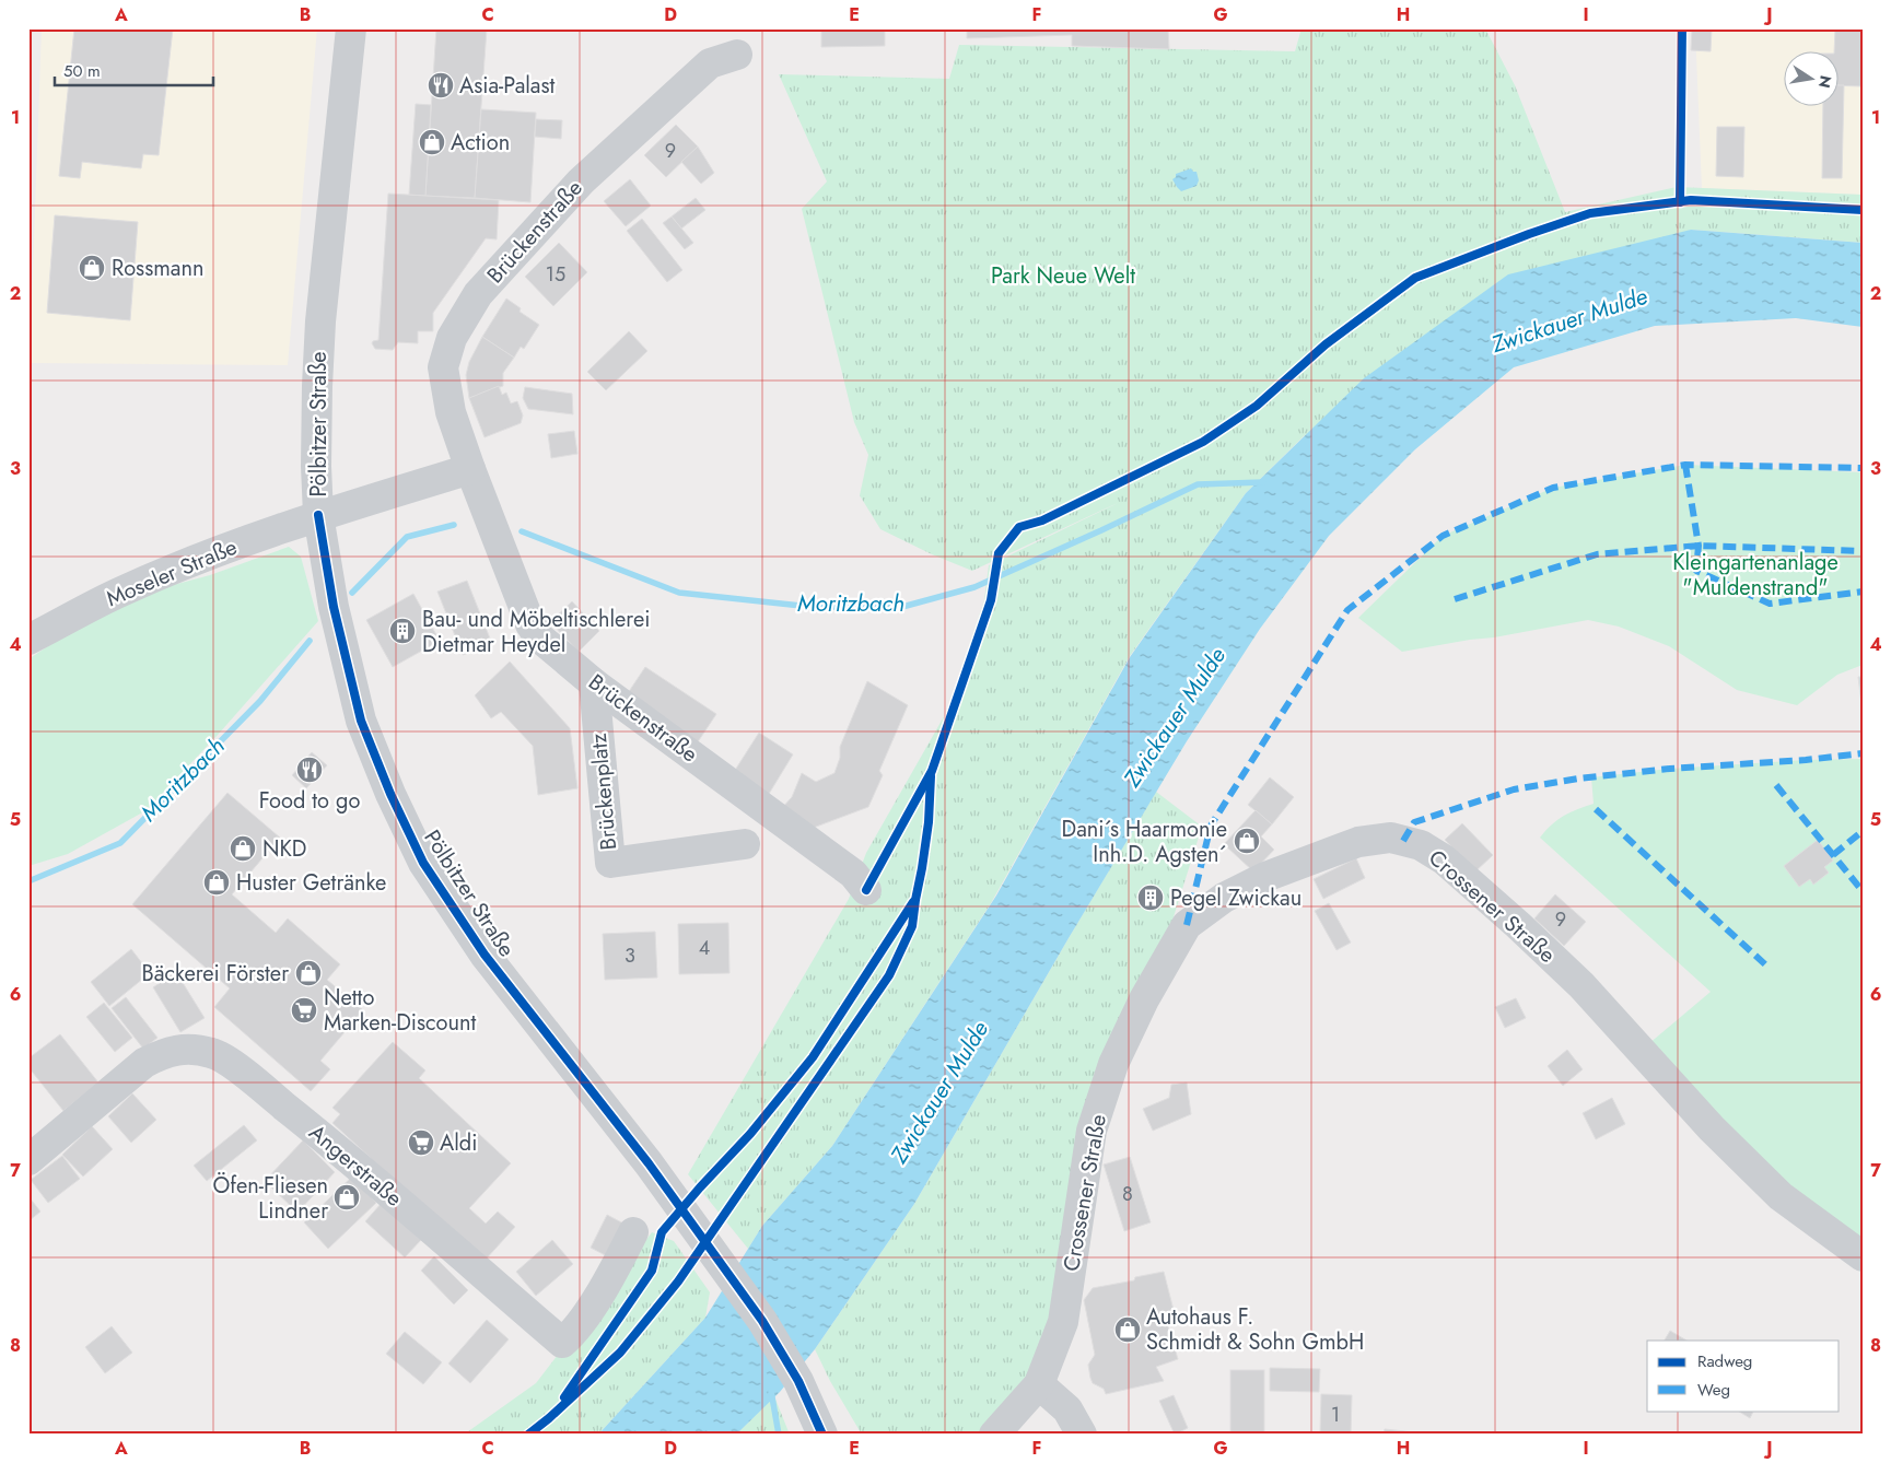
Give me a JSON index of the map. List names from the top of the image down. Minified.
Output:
{"streets":{"street":["Brückenstraße","Pölbitzer Straße","Moseler Straße","Brückenplatz","Crossener Straße","Angerstraße"]},"crossings":[["Brückenstraße","Brückenplatz"],["Pölbitzer Straße","Moseler Straße"]],"water":["Zwickauer Mulde","Moritzbach"],"parks":["Park Neue Welt","Kleingartenanlage \"Muldenstrand\""],"places":{"restaurant":["Asia-Palast","Food to go"],"shop":["Action","Rossmann","Dani´s Haarmonie Inh.D. Agsten´","NKD","Huster Getränke","Bäckerei Förster","Öfen-Fliesen Lindner","Autohaus F. Schmidt & Sohn GmbH"],"building":["Bau- und Möbeltischlerei Dietmar Heydel","Pegel Zwickau"],"supermarket":["Netto Marken-Discount","Aldi"]},"house_numbers":["9","15","9","4","3","8","1"],"legend":["Radweg","Weg"],"scale_bar":"50 m","north":"right","grid":{"columns":["A","B","C","D","E","F","G","H","I","J"],"rows":["1","2","3","4","5","6","7","8"]}}
